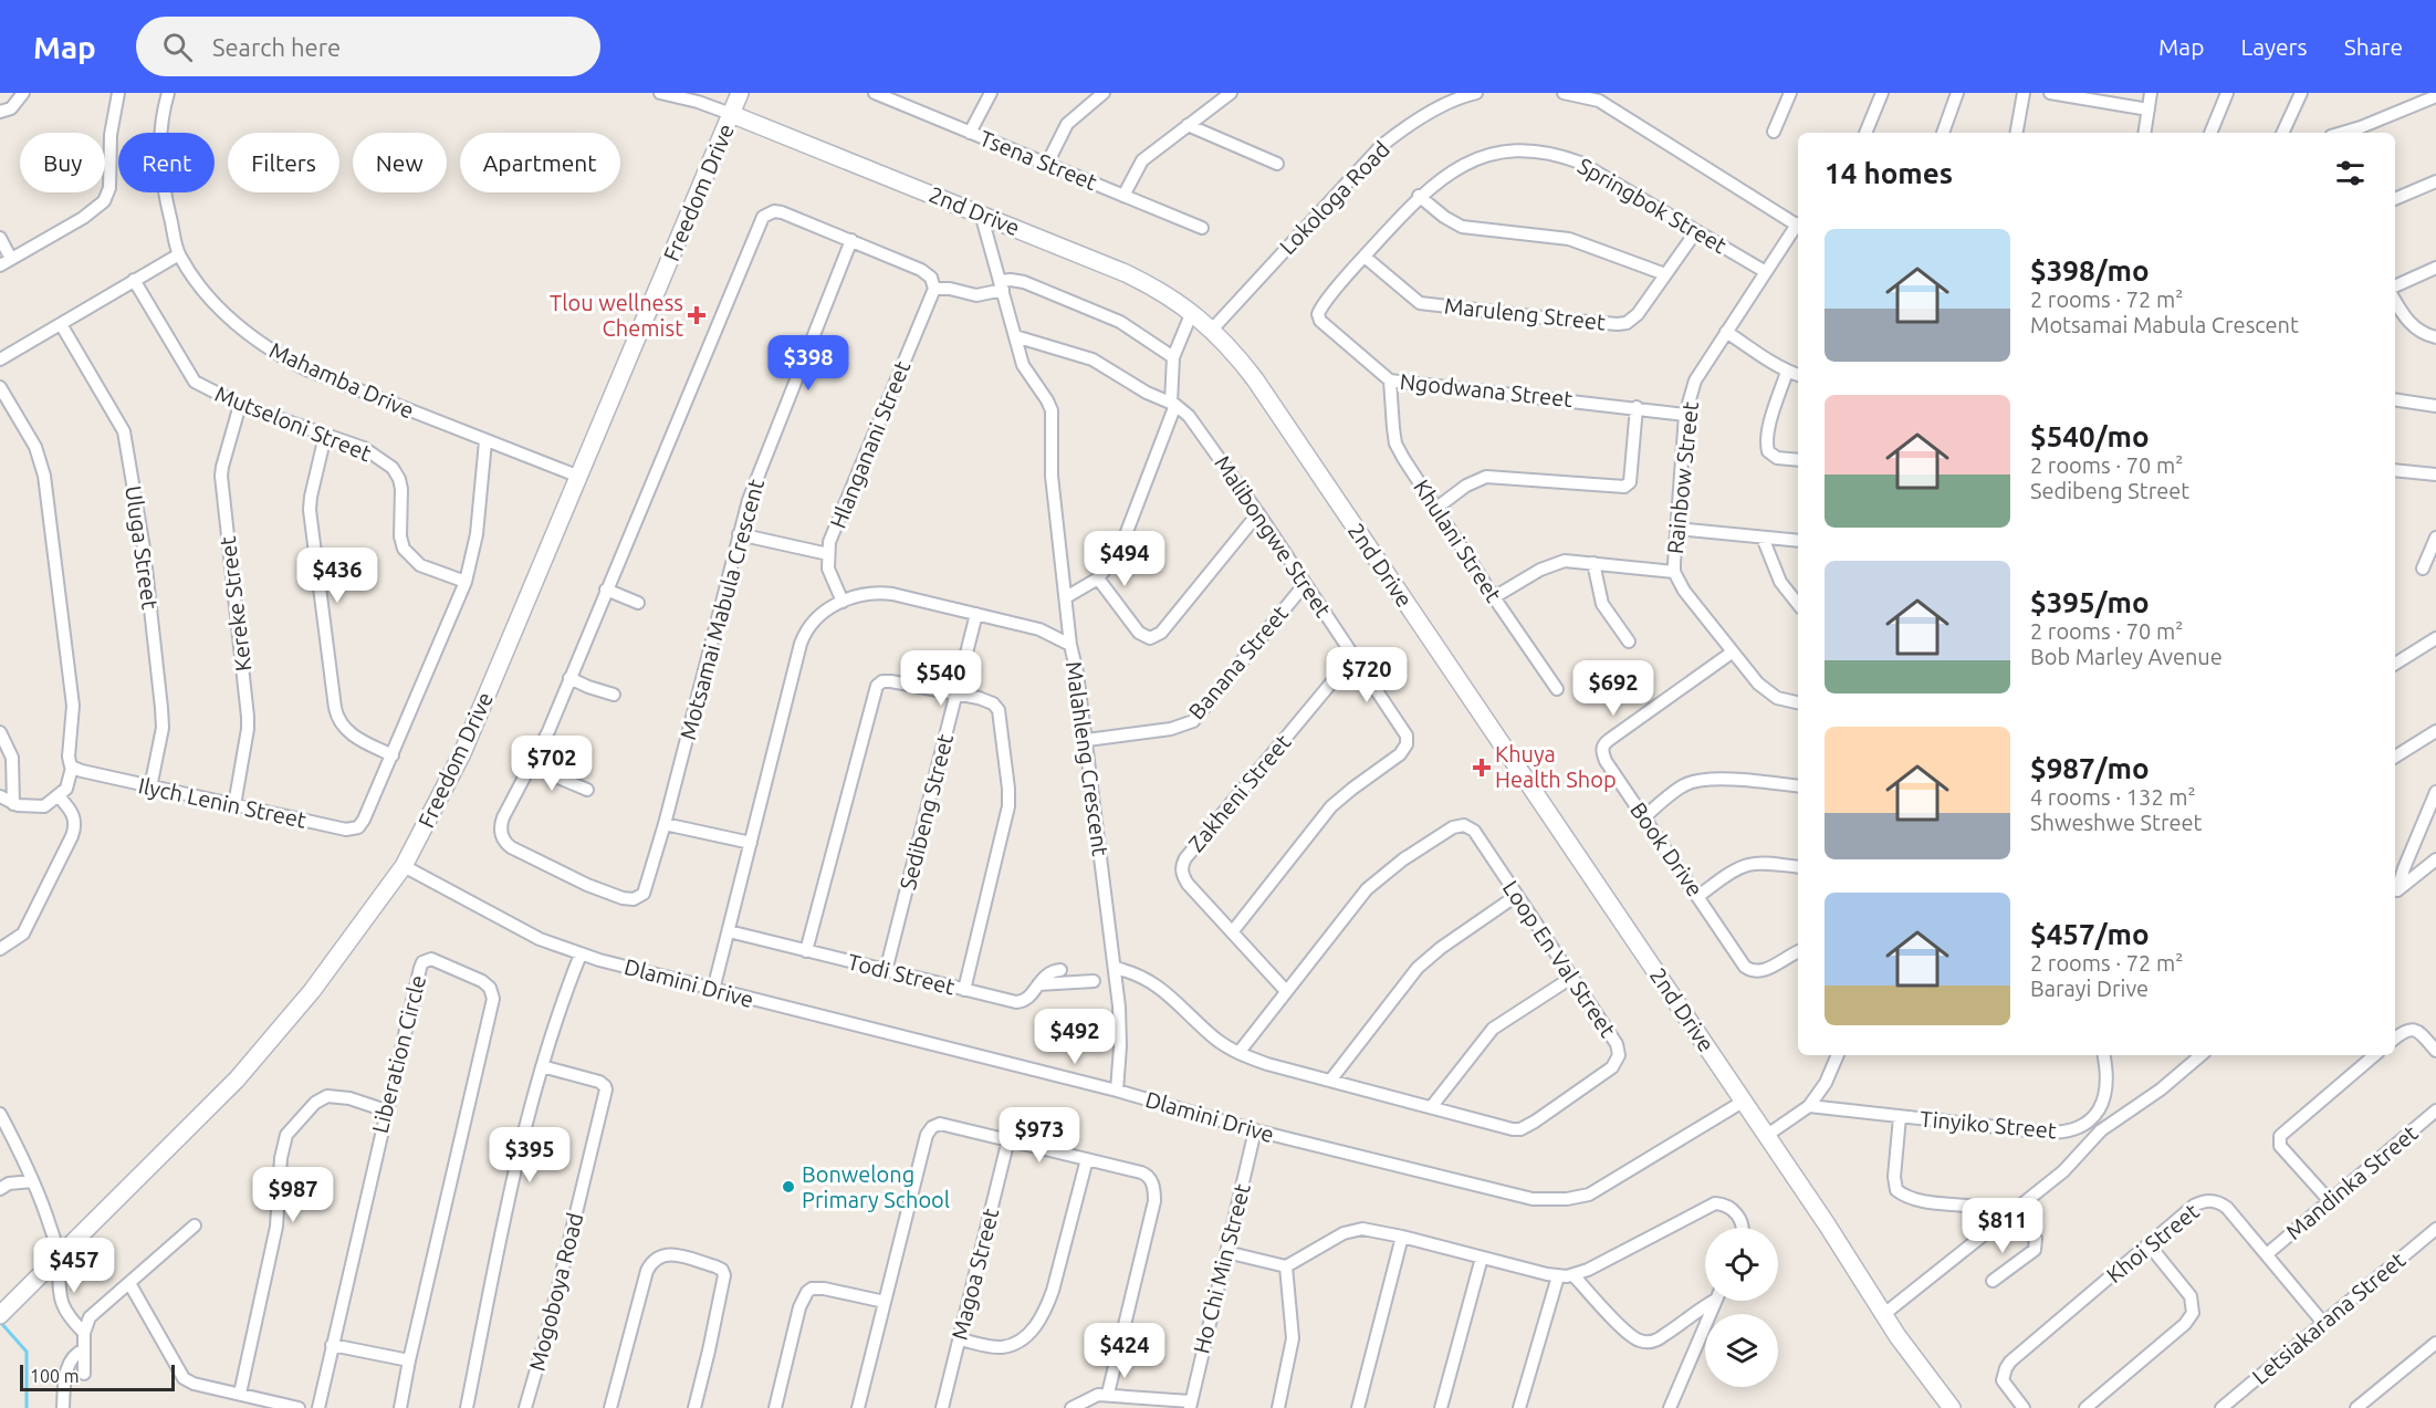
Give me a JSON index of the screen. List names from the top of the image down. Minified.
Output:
{"streets":{"street":["Tsena Street","Freedom Drive","Lokologa Road","Springbok Street","2nd Drive","Maruleng Street","Mahamba Drive","Ngodwana Street","Mutseloni Street","Hlanganani Street","Rainbow Street","Malibongwe Street","Khulani Street","Uluga Street","Kereke Street","Motsamai Mabula Crescent","Banana Street","Malahleng Crescent","Zakheni Street","Ilych Lenin Street","Sedibeng Street","Book Drive","Loop En Val Street","Todi Street","Dlamini Drive","Liberation Circle","Tinyiko Street","Mandinka Street","Khoi Street","Ho Chi Min Street","Magoa Street","Mogoboya Road","Letsiakarana Street"]},"crossings":[["Freedom Drive","2nd Drive"],["Freedom Drive","Mahamba Drive"],["Freedom Drive","Dlamini Drive"],["Lokologa Road","2nd Drive"],["Springbok Street","Maruleng Street"],["Springbok Street","Ngodwana Street"],["Springbok Street","Rainbow Street"],["2nd Drive","Dlamini Drive"],["Mahamba Drive","Ilych Lenin Street"],["Ngodwana Street","Rainbow Street"],["Ngodwana Street","Khulani Street"],["Mutseloni Street","Kereke Street"],["Mutseloni Street","Ilych Lenin Street"],["Hlanganani Street","Malahleng Crescent"],["Rainbow Street","Book Drive"],["Malibongwe Street","Banana Street"],["Malibongwe Street","Zakheni Street"],["Uluga Street","Ilych Lenin Street"],["Kereke Street","Ilych Lenin Street"],["Banana Street","Malahleng Crescent"],["Malahleng Crescent","Sedibeng Street"],["Malahleng Crescent","Loop En Val Street"],["Malahleng Crescent","Todi Street"],["Malahleng Crescent","Dlamini Drive"],["Zakheni Street","Loop En Val Street"],["Sedibeng Street","Todi Street"],["Dlamini Drive","Ho Chi Min Street"],["Mandinka Street","Khoi Street"],["Khoi Street","Letsiakarana Street"]],"places":{"health":["Tlou wellness Chemist","Khuya Health Shop"],"other":["Bonwelong Primary School"]},"scale_bar":"100 m","page":{"header":"Map","search":"Search here","nav":["Map","Layers","Share"],"chip":["Buy","Rent","Filters","New","Apartment"],"heading":"14 homes","list":[{"name":"$398/mo","note":"2 rooms · 72 m² · Motsamai Mabula Crescent"},{"name":"$540/mo","note":"2 rooms · 70 m² · Sedibeng Street"},{"name":"$395/mo","note":"2 rooms · 70 m² · Bob Marley Avenue"},{"name":"$987/mo","note":"4 rooms · 132 m² · Shweshwe Street"},{"name":"$457/mo","note":"2 rooms · 72 m² · Barayi Drive"}],"price":["$398","$494","$436","$720","$540","$692","$702","$492","$973","$395","$987","$811","$457","$424"],"scale":"100 m"}}
